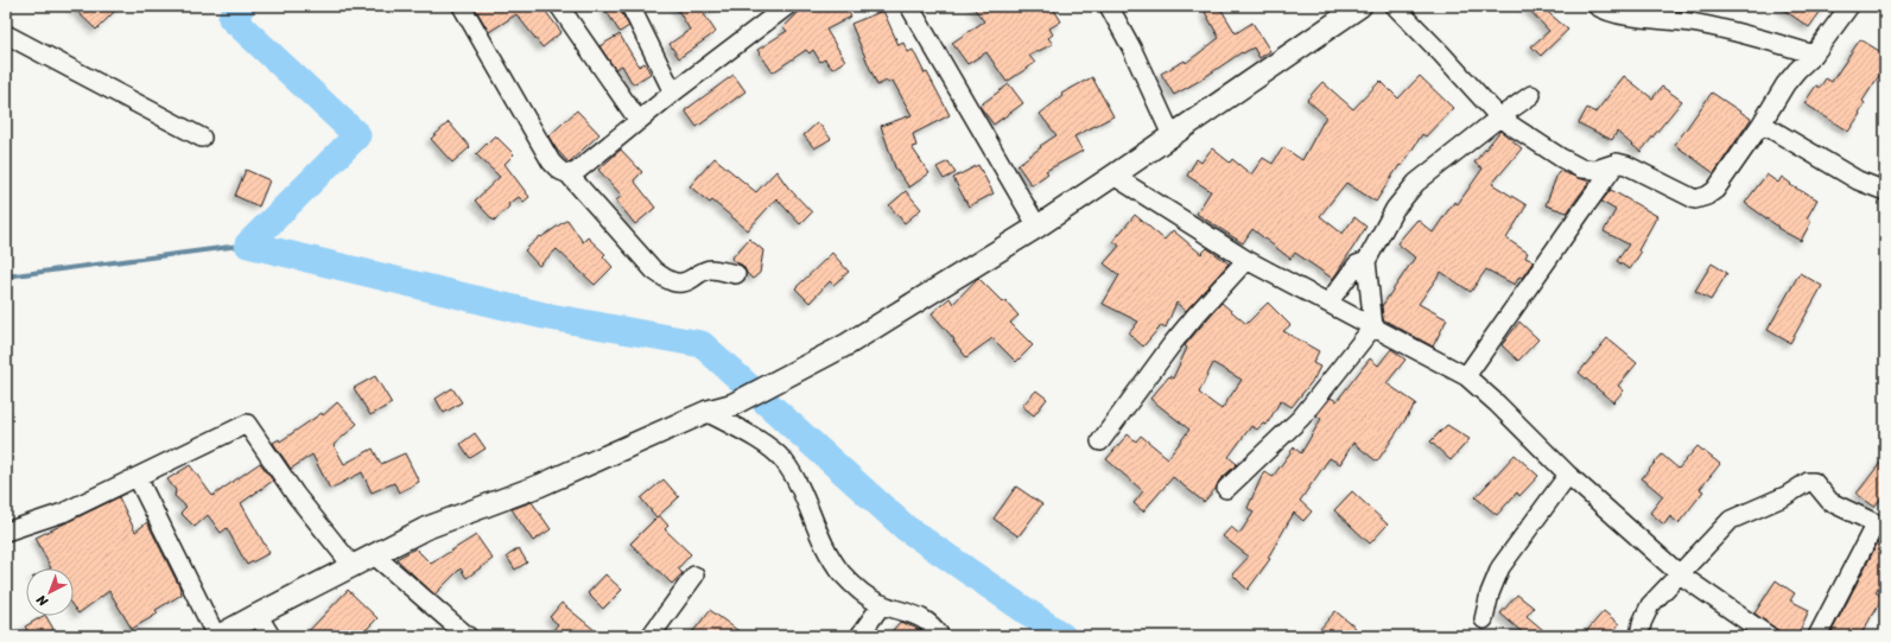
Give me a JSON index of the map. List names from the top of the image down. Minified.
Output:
{"north":"bottom left"}
